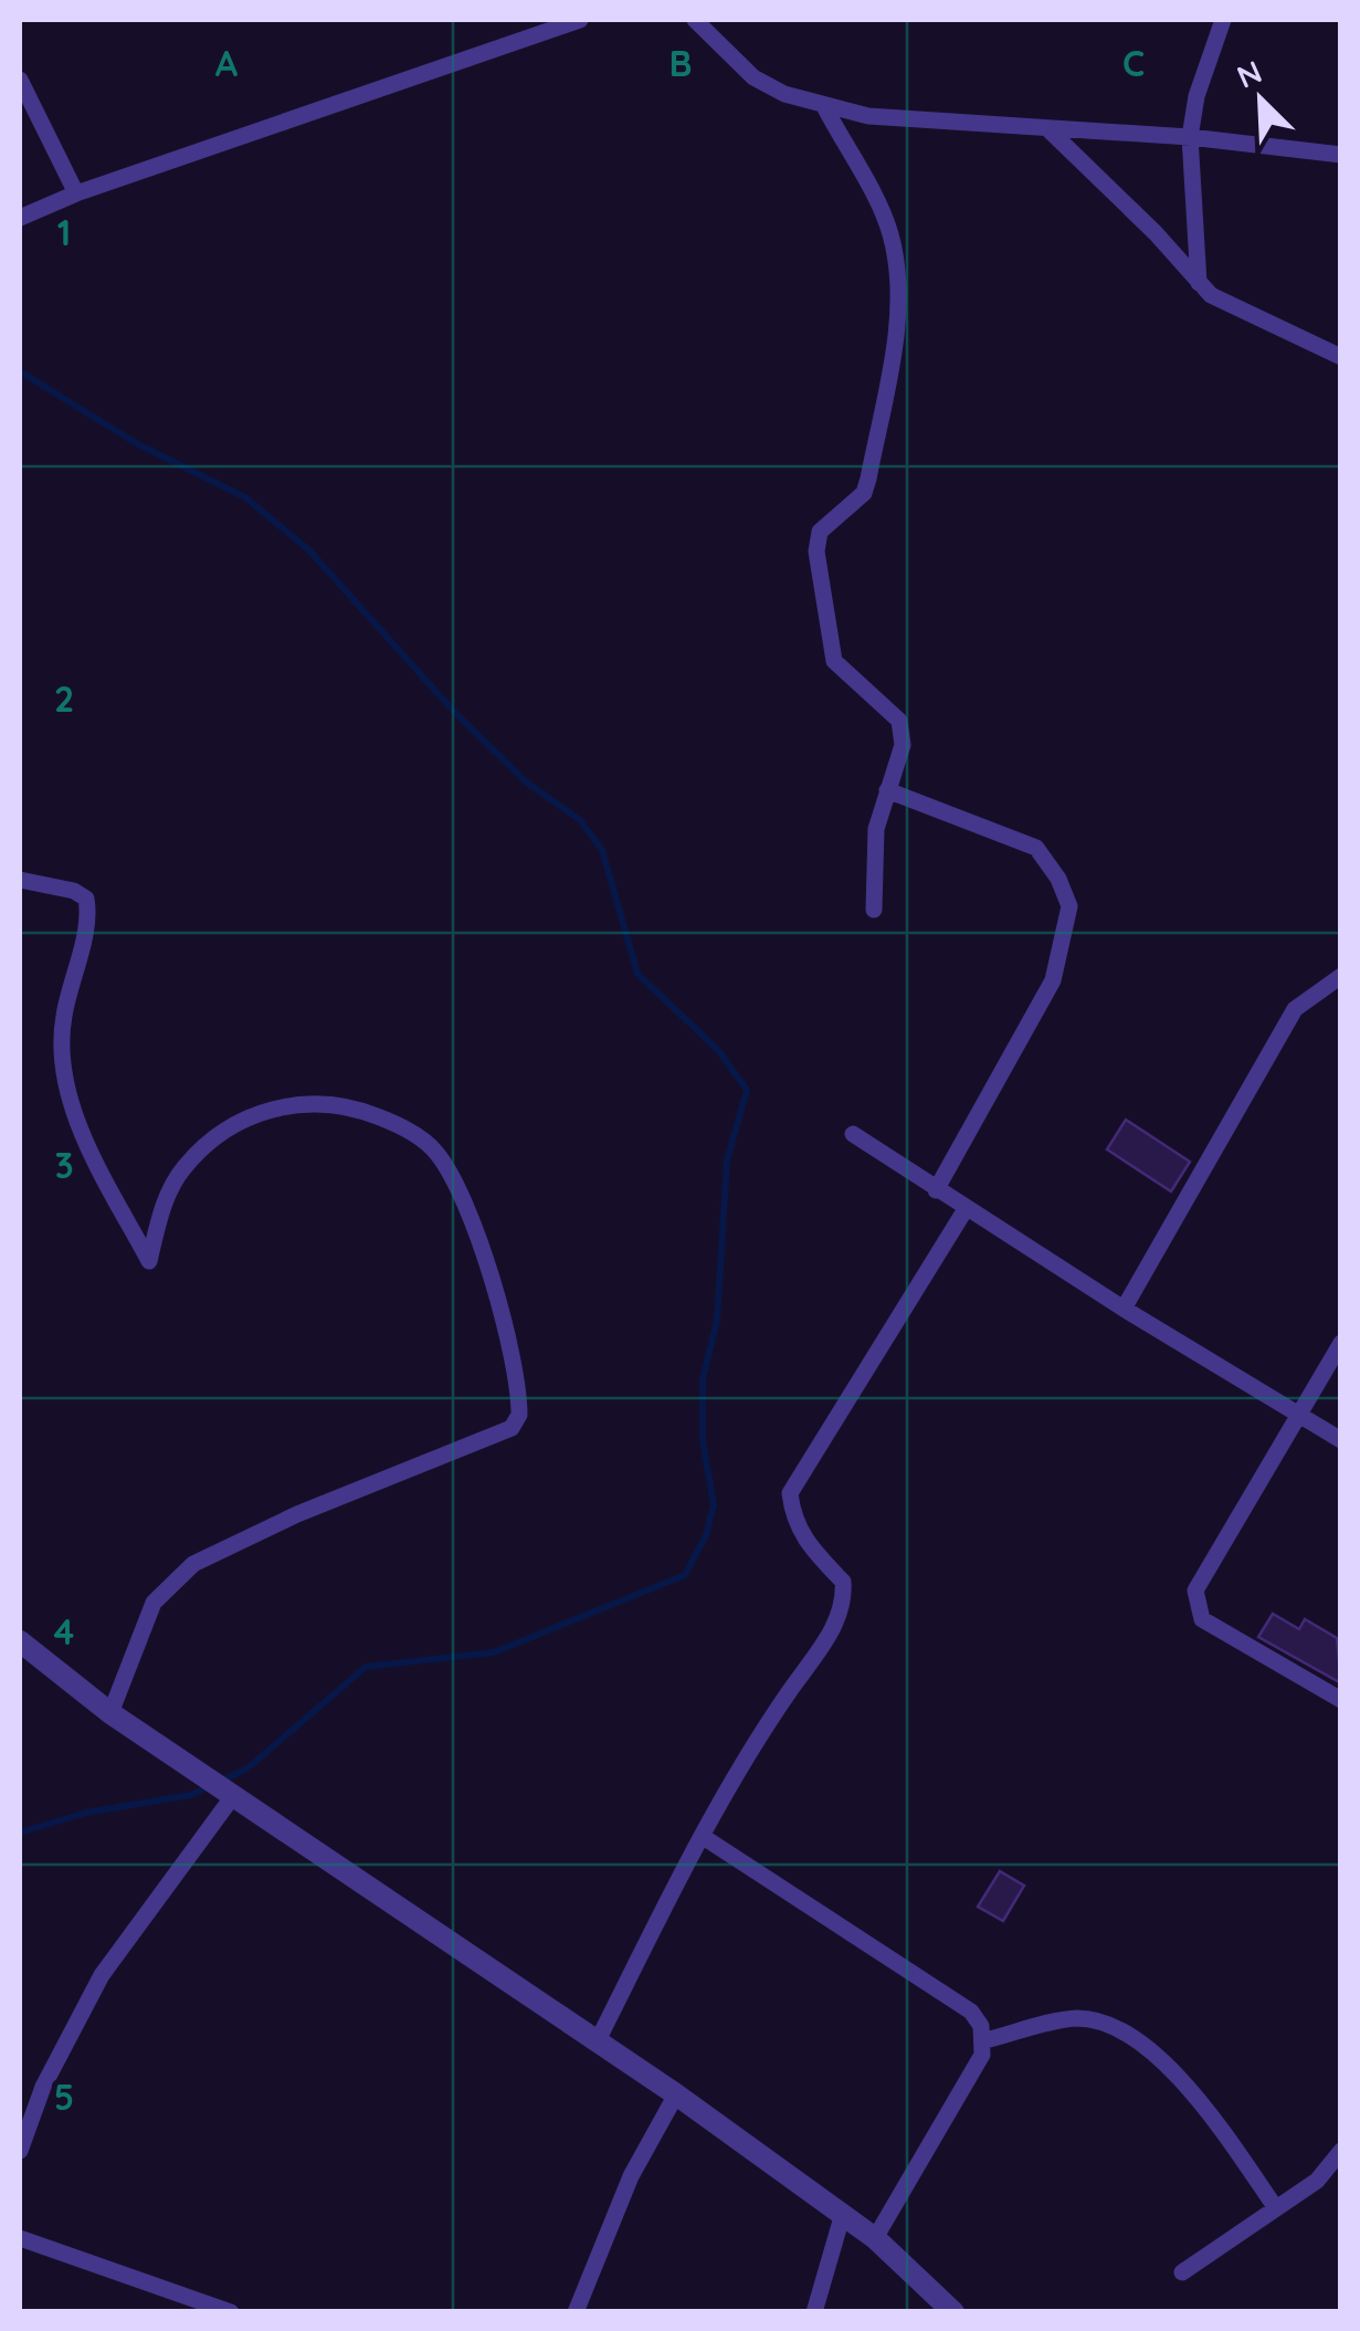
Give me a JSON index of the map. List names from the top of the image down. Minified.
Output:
{"north":"top left","grid":{"columns":["A","B","C"],"rows":["1","2","3","4","5"]}}
